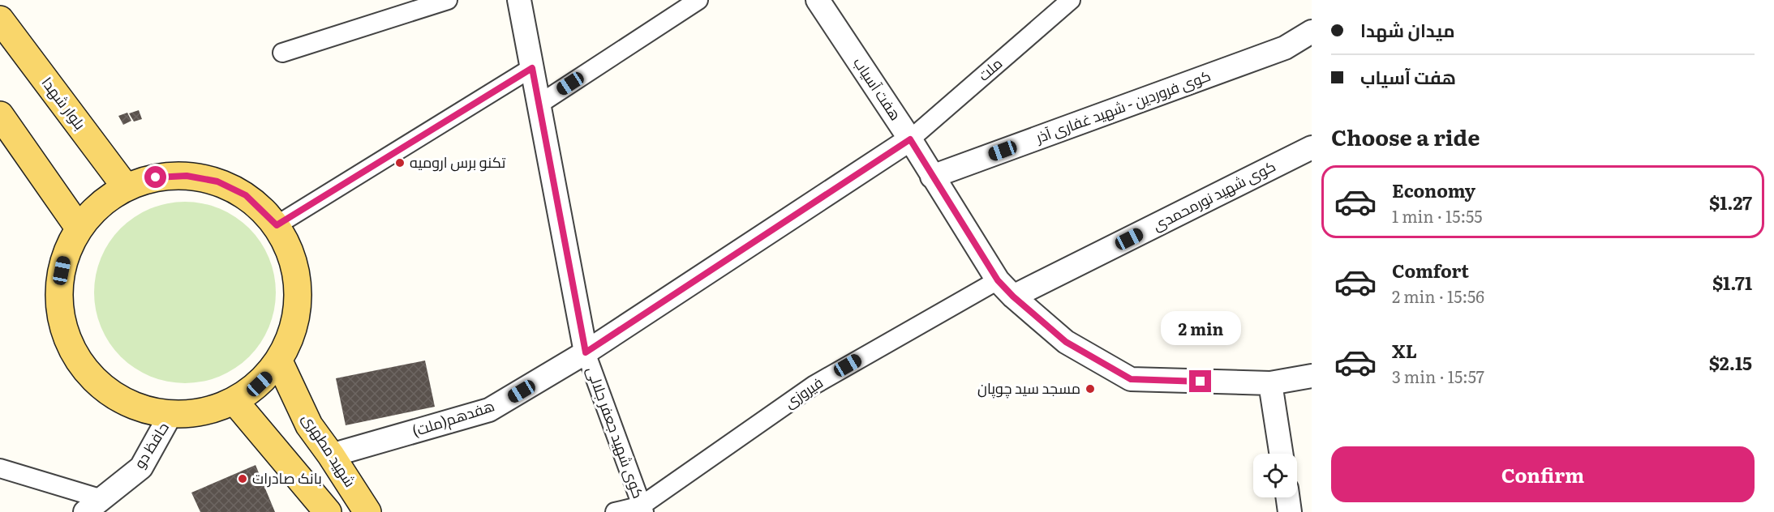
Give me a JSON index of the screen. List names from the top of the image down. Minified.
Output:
{"streets":{"main road":["بلوار شهدا","شهید مطهری"],"street":["ملت","هفت آسیاب","کوی فروردین - شهید غفاری آذر","کوی شهید نورمحمدی","فیروزی","هفدهم(ملت)","کوی شهید جعفر جلالی","حافظ دو"]},"crossings":[["ملت","هفت آسیاب"],["ملت","هفدهم(ملت)"],["هفت آسیاب","کوی فروردین - شهید غفاری آذر"],["هفت آسیاب","کوی شهید نورمحمدی"],["هفت آسیاب","فیروزی"],["هفت آسیاب","هفدهم(ملت)"],["کوی شهید نورمحمدی","فیروزی"],["فیروزی","کوی شهید جعفر جلالی"],["هفدهم(ملت)","کوی شهید جعفر جلالی"],["هفدهم(ملت)","شهید مطهری"]],"places":["تکنو برس ارومیه","مسجد سید چوپان","بانک صادرات"],"page":{"banner":["میدان شهدا","هفت آسیاب"],"heading":"Choose a ride","list":[{"name":"Economy","note":"1 min · 15:55","value":"$1.27"},{"name":"Comfort","note":"2 min · 15:56","value":"$1.71"},{"name":"XL","note":"3 min · 15:57","value":"$2.15"}],"bubble":"2 min","buttons":"Confirm"}}
